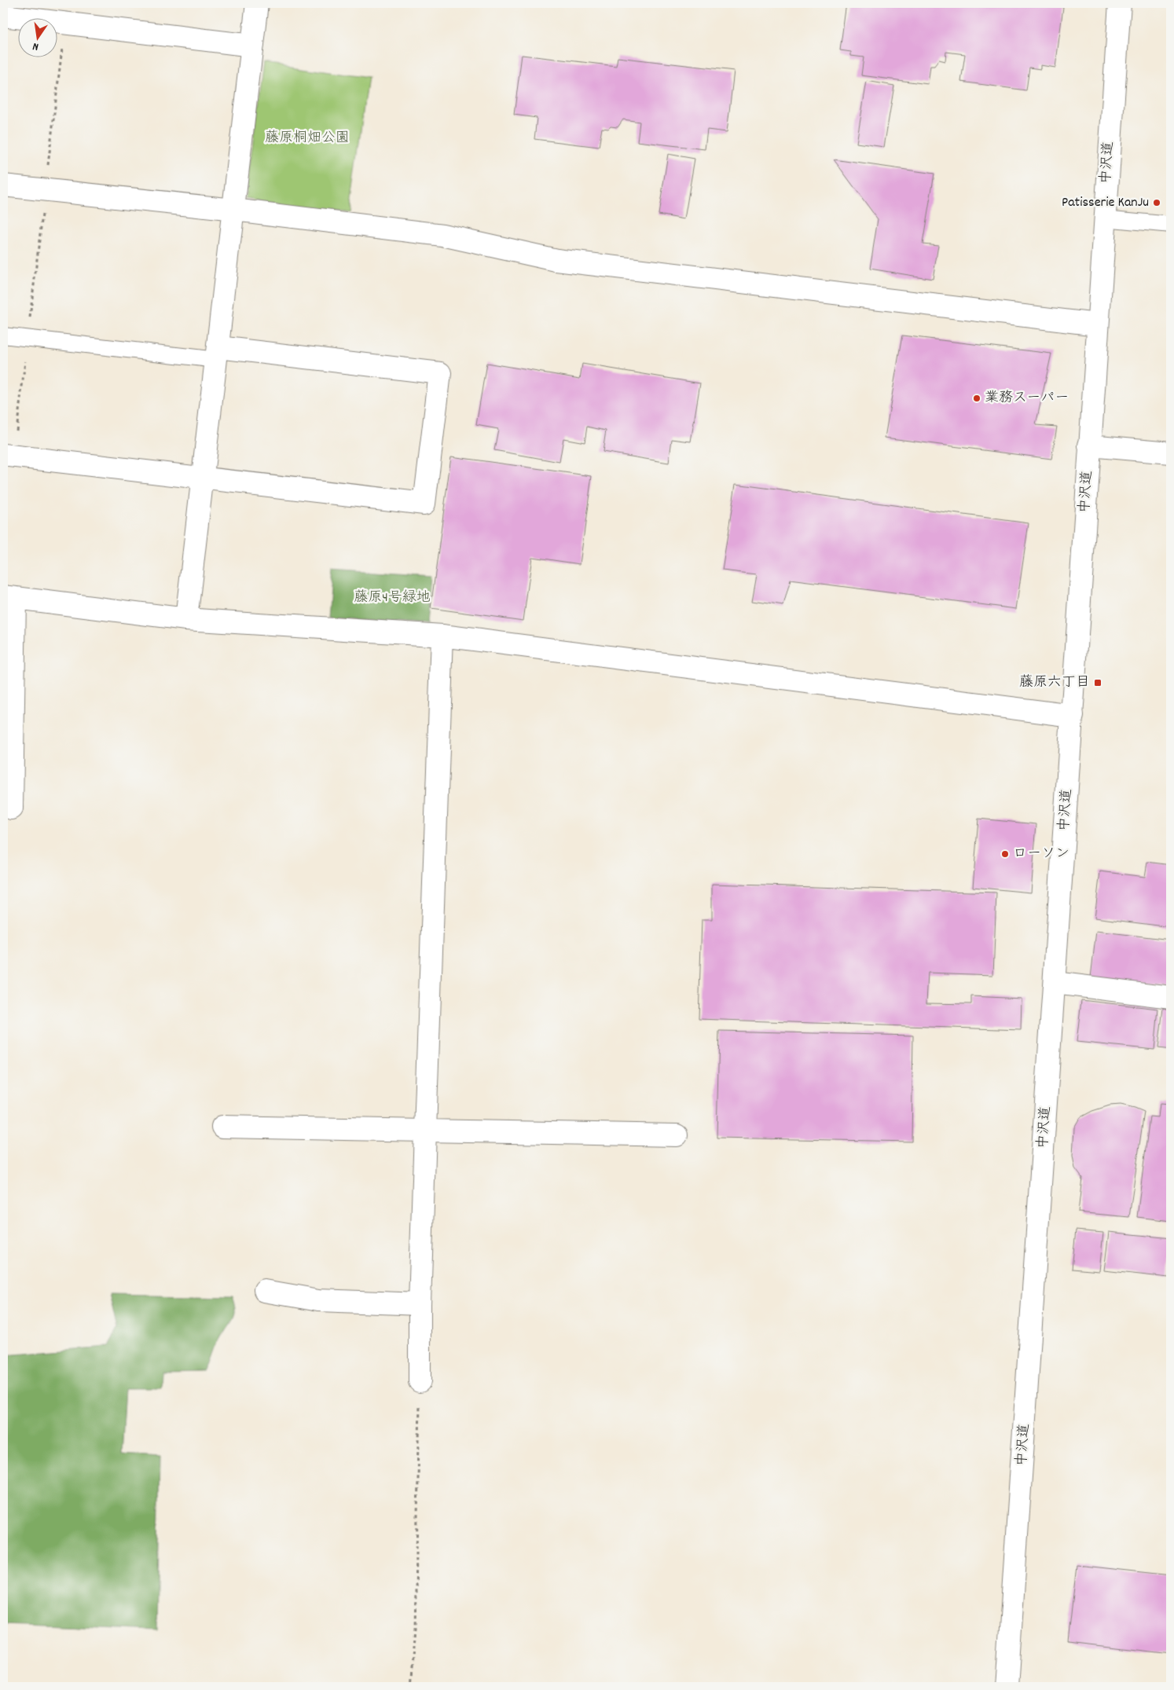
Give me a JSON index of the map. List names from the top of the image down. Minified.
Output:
{"streets":{"street":["中沢道"]},"parks":["藤原桐畑公園","藤原4号緑地"],"places":{"other":["Patisserie KanJu","業務スーパー","ローソン"],"transit":["藤原六丁目"]},"north":"bottom"}
